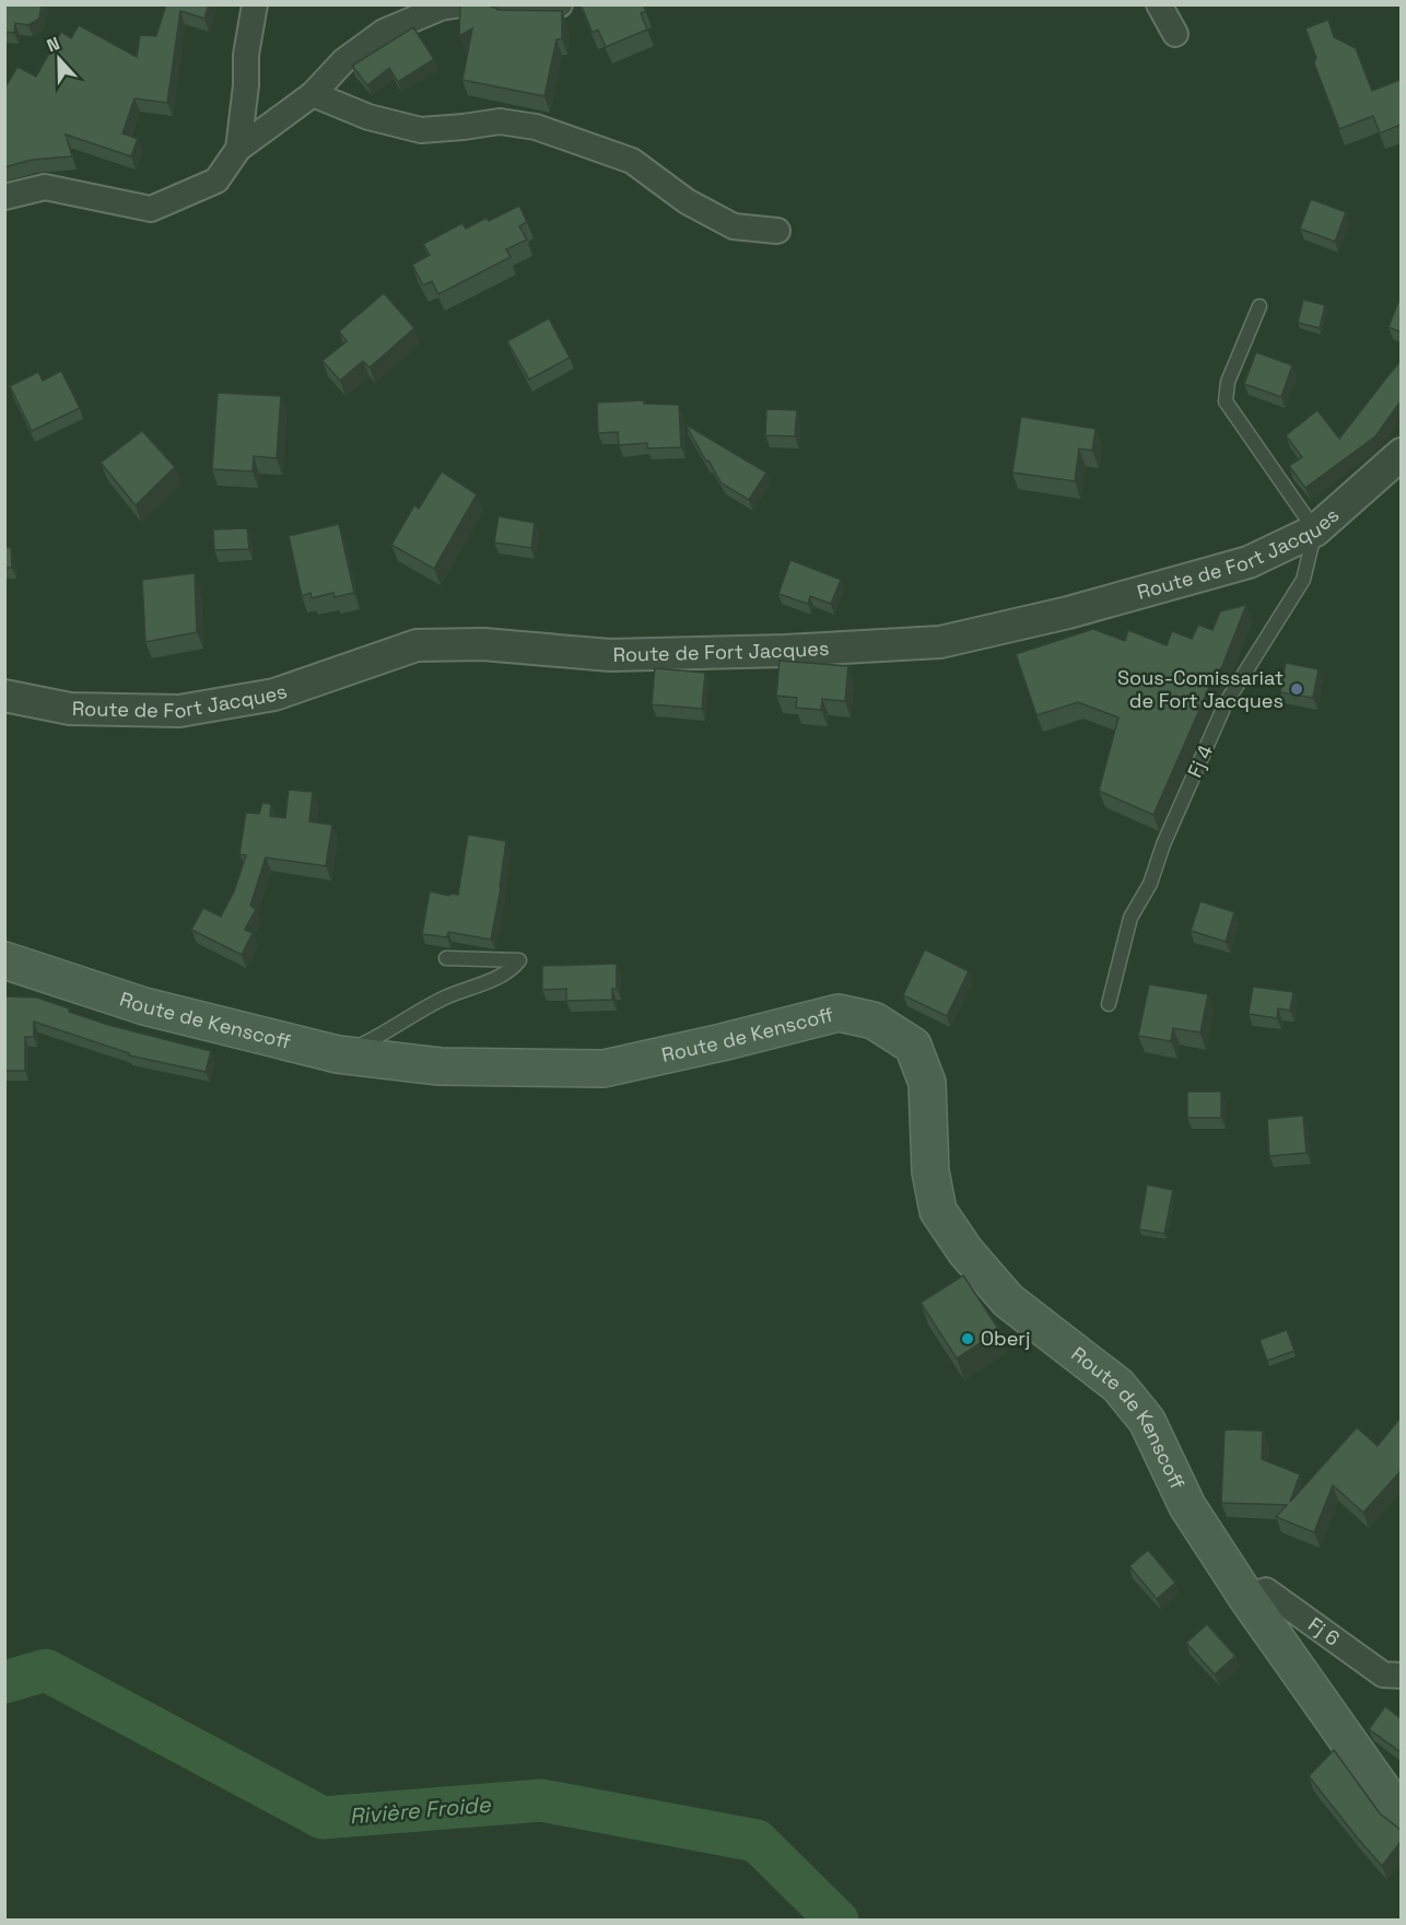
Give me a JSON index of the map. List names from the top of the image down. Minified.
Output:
{"streets":{"main road":["Route de Kenscoff"],"street":["Route de Fort Jacques","Fj 6"],"lane":["Fj 4"]},"crossings":[["Route de Fort Jacques","Fj 4"],["Route de Kenscoff","Fj 6"]],"water":["Rivière Froide"],"places":["Sous-Comissariat de Fort Jacques","Oberj"],"north":"top"}
